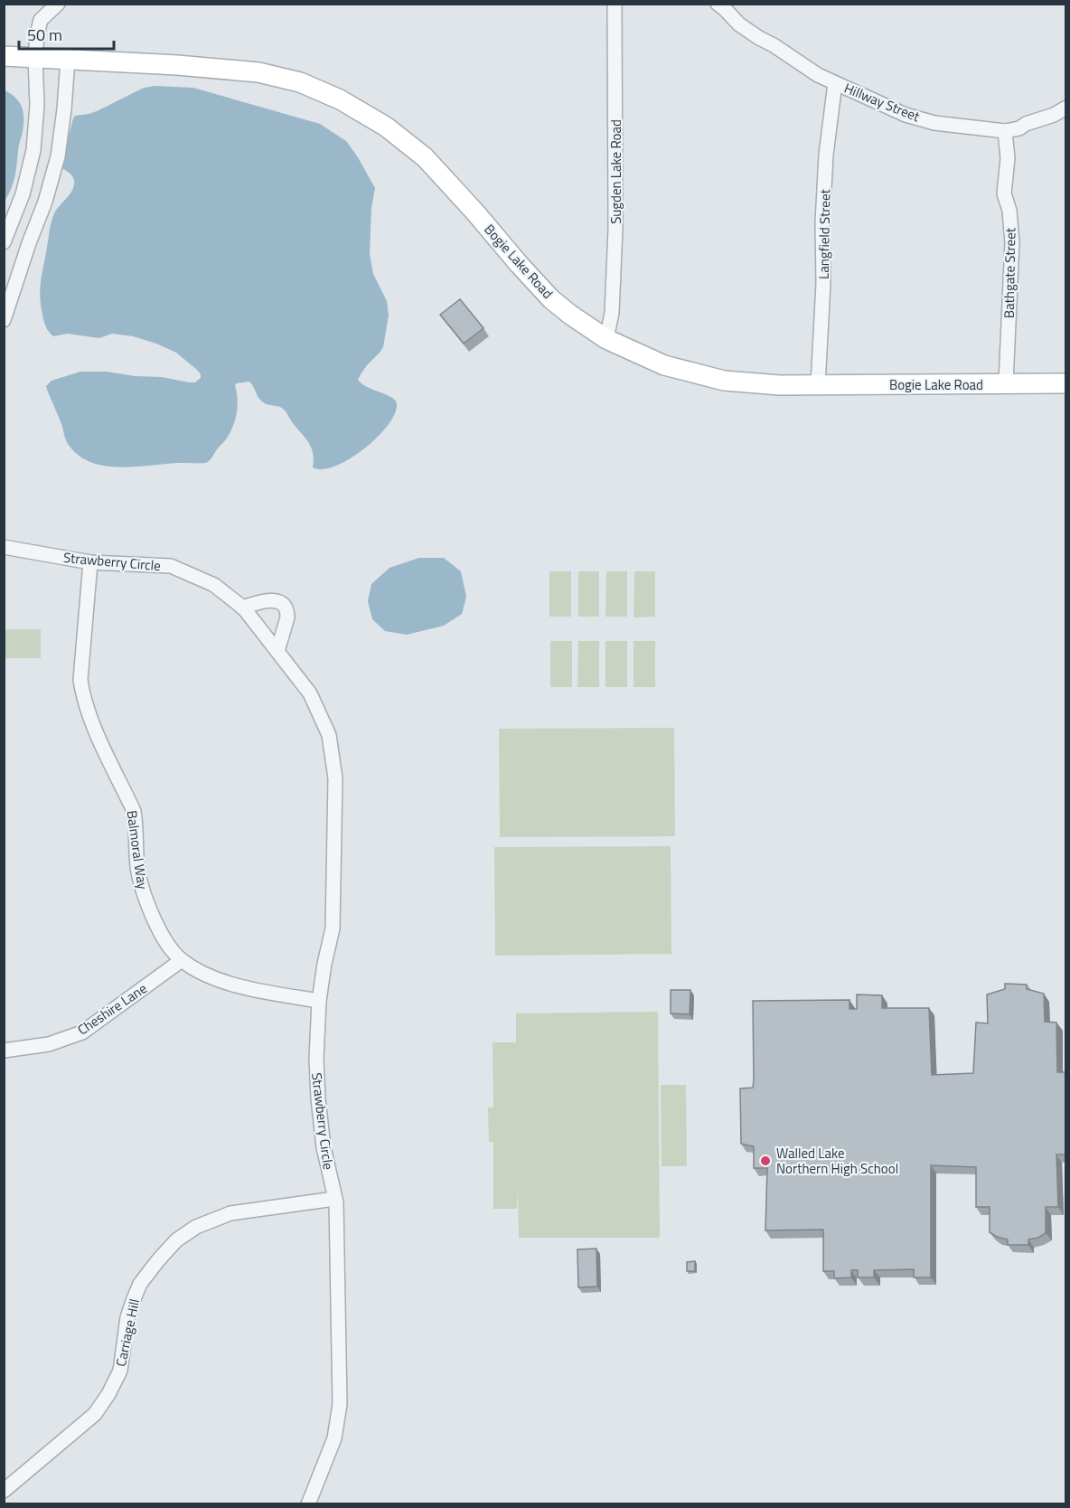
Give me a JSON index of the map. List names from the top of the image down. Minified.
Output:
{"streets":{"main road":["Bogie Lake Road"],"street":["Hillway Street","Sugden Lake Road","Langfield Street","Bathgate Street","Strawberry Circle","Balmoral Way","Cheshire Lane","Carriage Hill"]},"crossings":[["Hillway Street","Langfield Street"],["Hillway Street","Bathgate Street"],["Sugden Lake Road","Bogie Lake Road"],["Langfield Street","Bogie Lake Road"],["Bogie Lake Road","Bathgate Street"],["Strawberry Circle","Balmoral Way"],["Strawberry Circle","Carriage Hill"],["Balmoral Way","Cheshire Lane"]],"places":["Walled Lake Northern High School"],"scale_bar":"50 m"}
